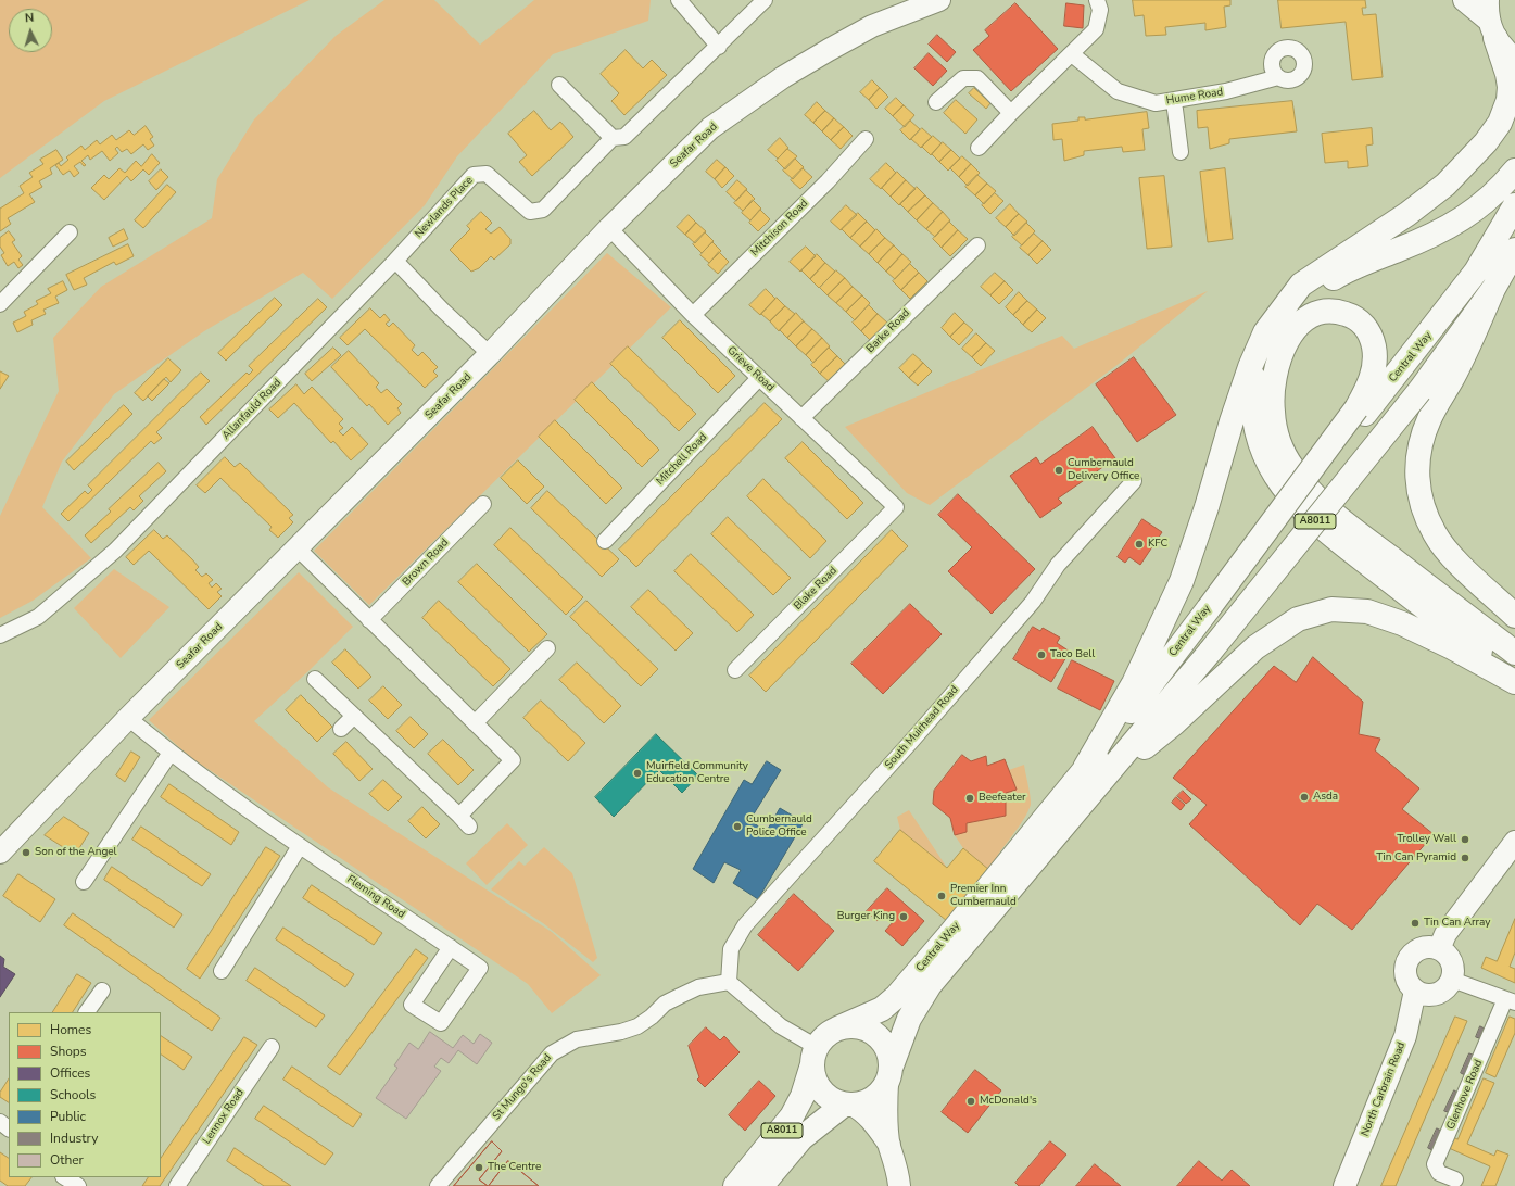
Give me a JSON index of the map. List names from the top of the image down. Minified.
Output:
{"streets":{"main road":["Central Way","A8011"],"street":["Hume Road","Seafar Road","Newlands Place","Mitchison Road","Barke Road","Grieve Road","Allanfauld Road","Mitchell Road","Brown Road","Blake Road","South Muirhead Road","Fleming Road","St Mungo's Road","North Carbrain Road","Glenhove Road","Lennox Road"]},"crossings":[["Seafar Road","Grieve Road"],["Seafar Road","Fleming Road"],["Newlands Place","Allanfauld Road"],["Mitchison Road","Grieve Road"],["Barke Road","Grieve Road"],["Central Way","A8011"],["Grieve Road","Mitchell Road"],["Grieve Road","Blake Road"],["South Muirhead Road","St Mungo's Road"],["North Carbrain Road","Glenhove Road"]],"places":["Cumbernauld Delivery Office","KFC","Taco Bell","Muirfield Community Education Centre","Asda","Beefeater","Cumbernauld Police Office","Trolley Wall","Son of the Angel","Tin Can Pyramid","Premier Inn Cumbernauld","Burger King","Tin Can Array","McDonald's","The Centre"],"legend":["Homes","Shops","Offices","Schools","Public","Industry","Other"],"north":"top"}
